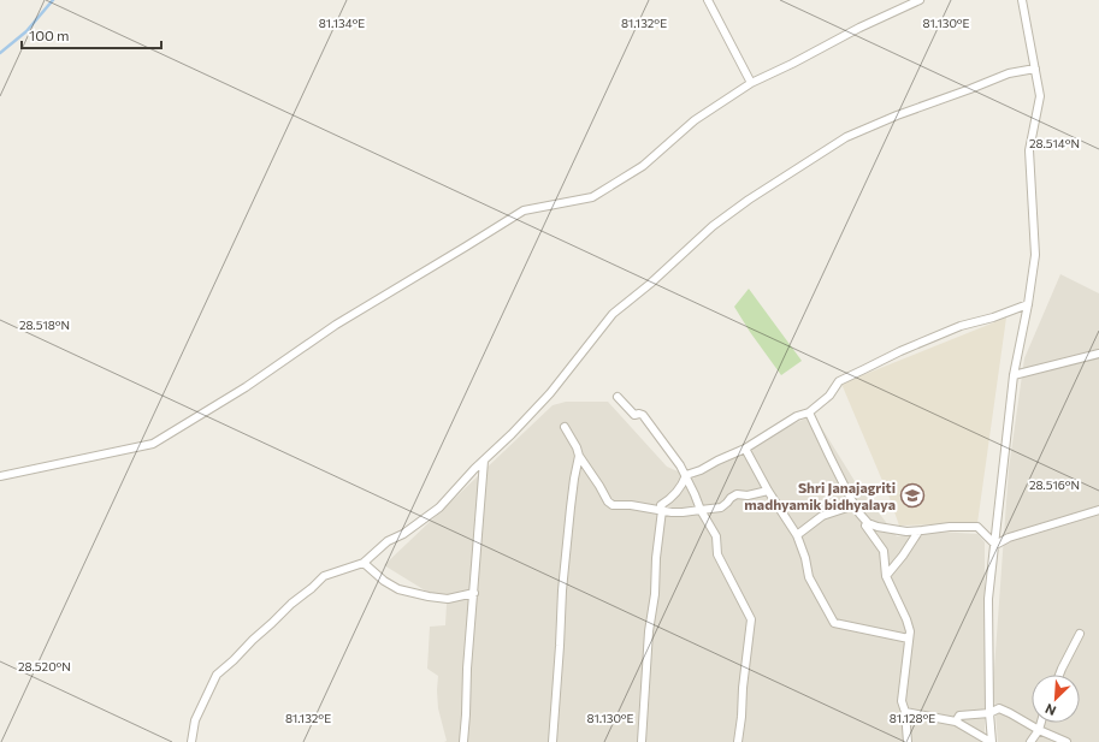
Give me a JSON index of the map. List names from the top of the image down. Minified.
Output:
{"places":{"school or university":["Shri Janajagriti madhyamik bidhyalaya"]},"scale_bar":"100 m","north":"bottom left","coordinates":["81.134°E","81.132°E","81.130°E","28.514°N","28.518°N","28.516°N","28.520°N","81.128°E"]}
